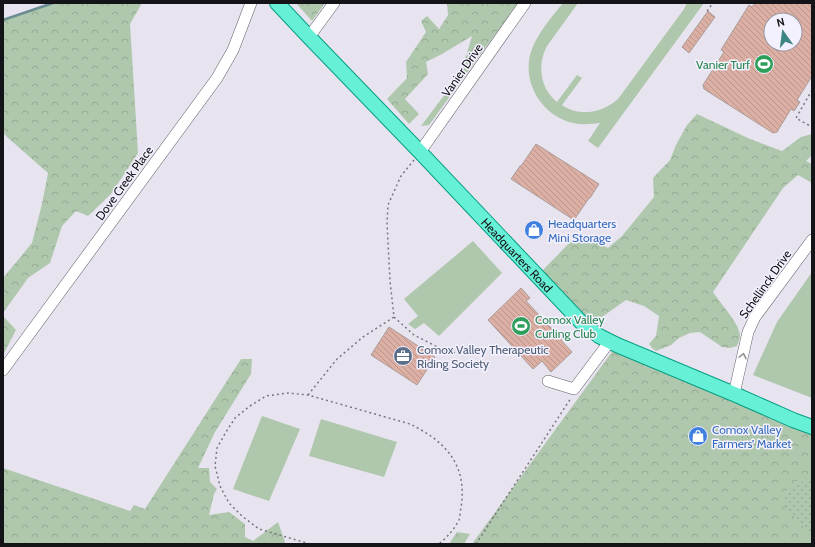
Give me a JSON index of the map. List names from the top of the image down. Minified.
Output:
{"streets":{"main road":["Headquarters Road"],"street":["Vanier Drive","Dove Creek Place","Schellinck Drive"]},"crossings":[["Vanier Drive","Headquarters Road"],["Headquarters Road","Schellinck Drive"]],"one_way":["Schellinck Drive"],"places":{"sports":["Vanier Turf","Comox Valley Curling Club"],"shop":["Headquarters Mini Storage","Comox Valley Farmers’ Market"],"office":["Comox Valley Therapeutic Riding Society"]},"north":"top"}
